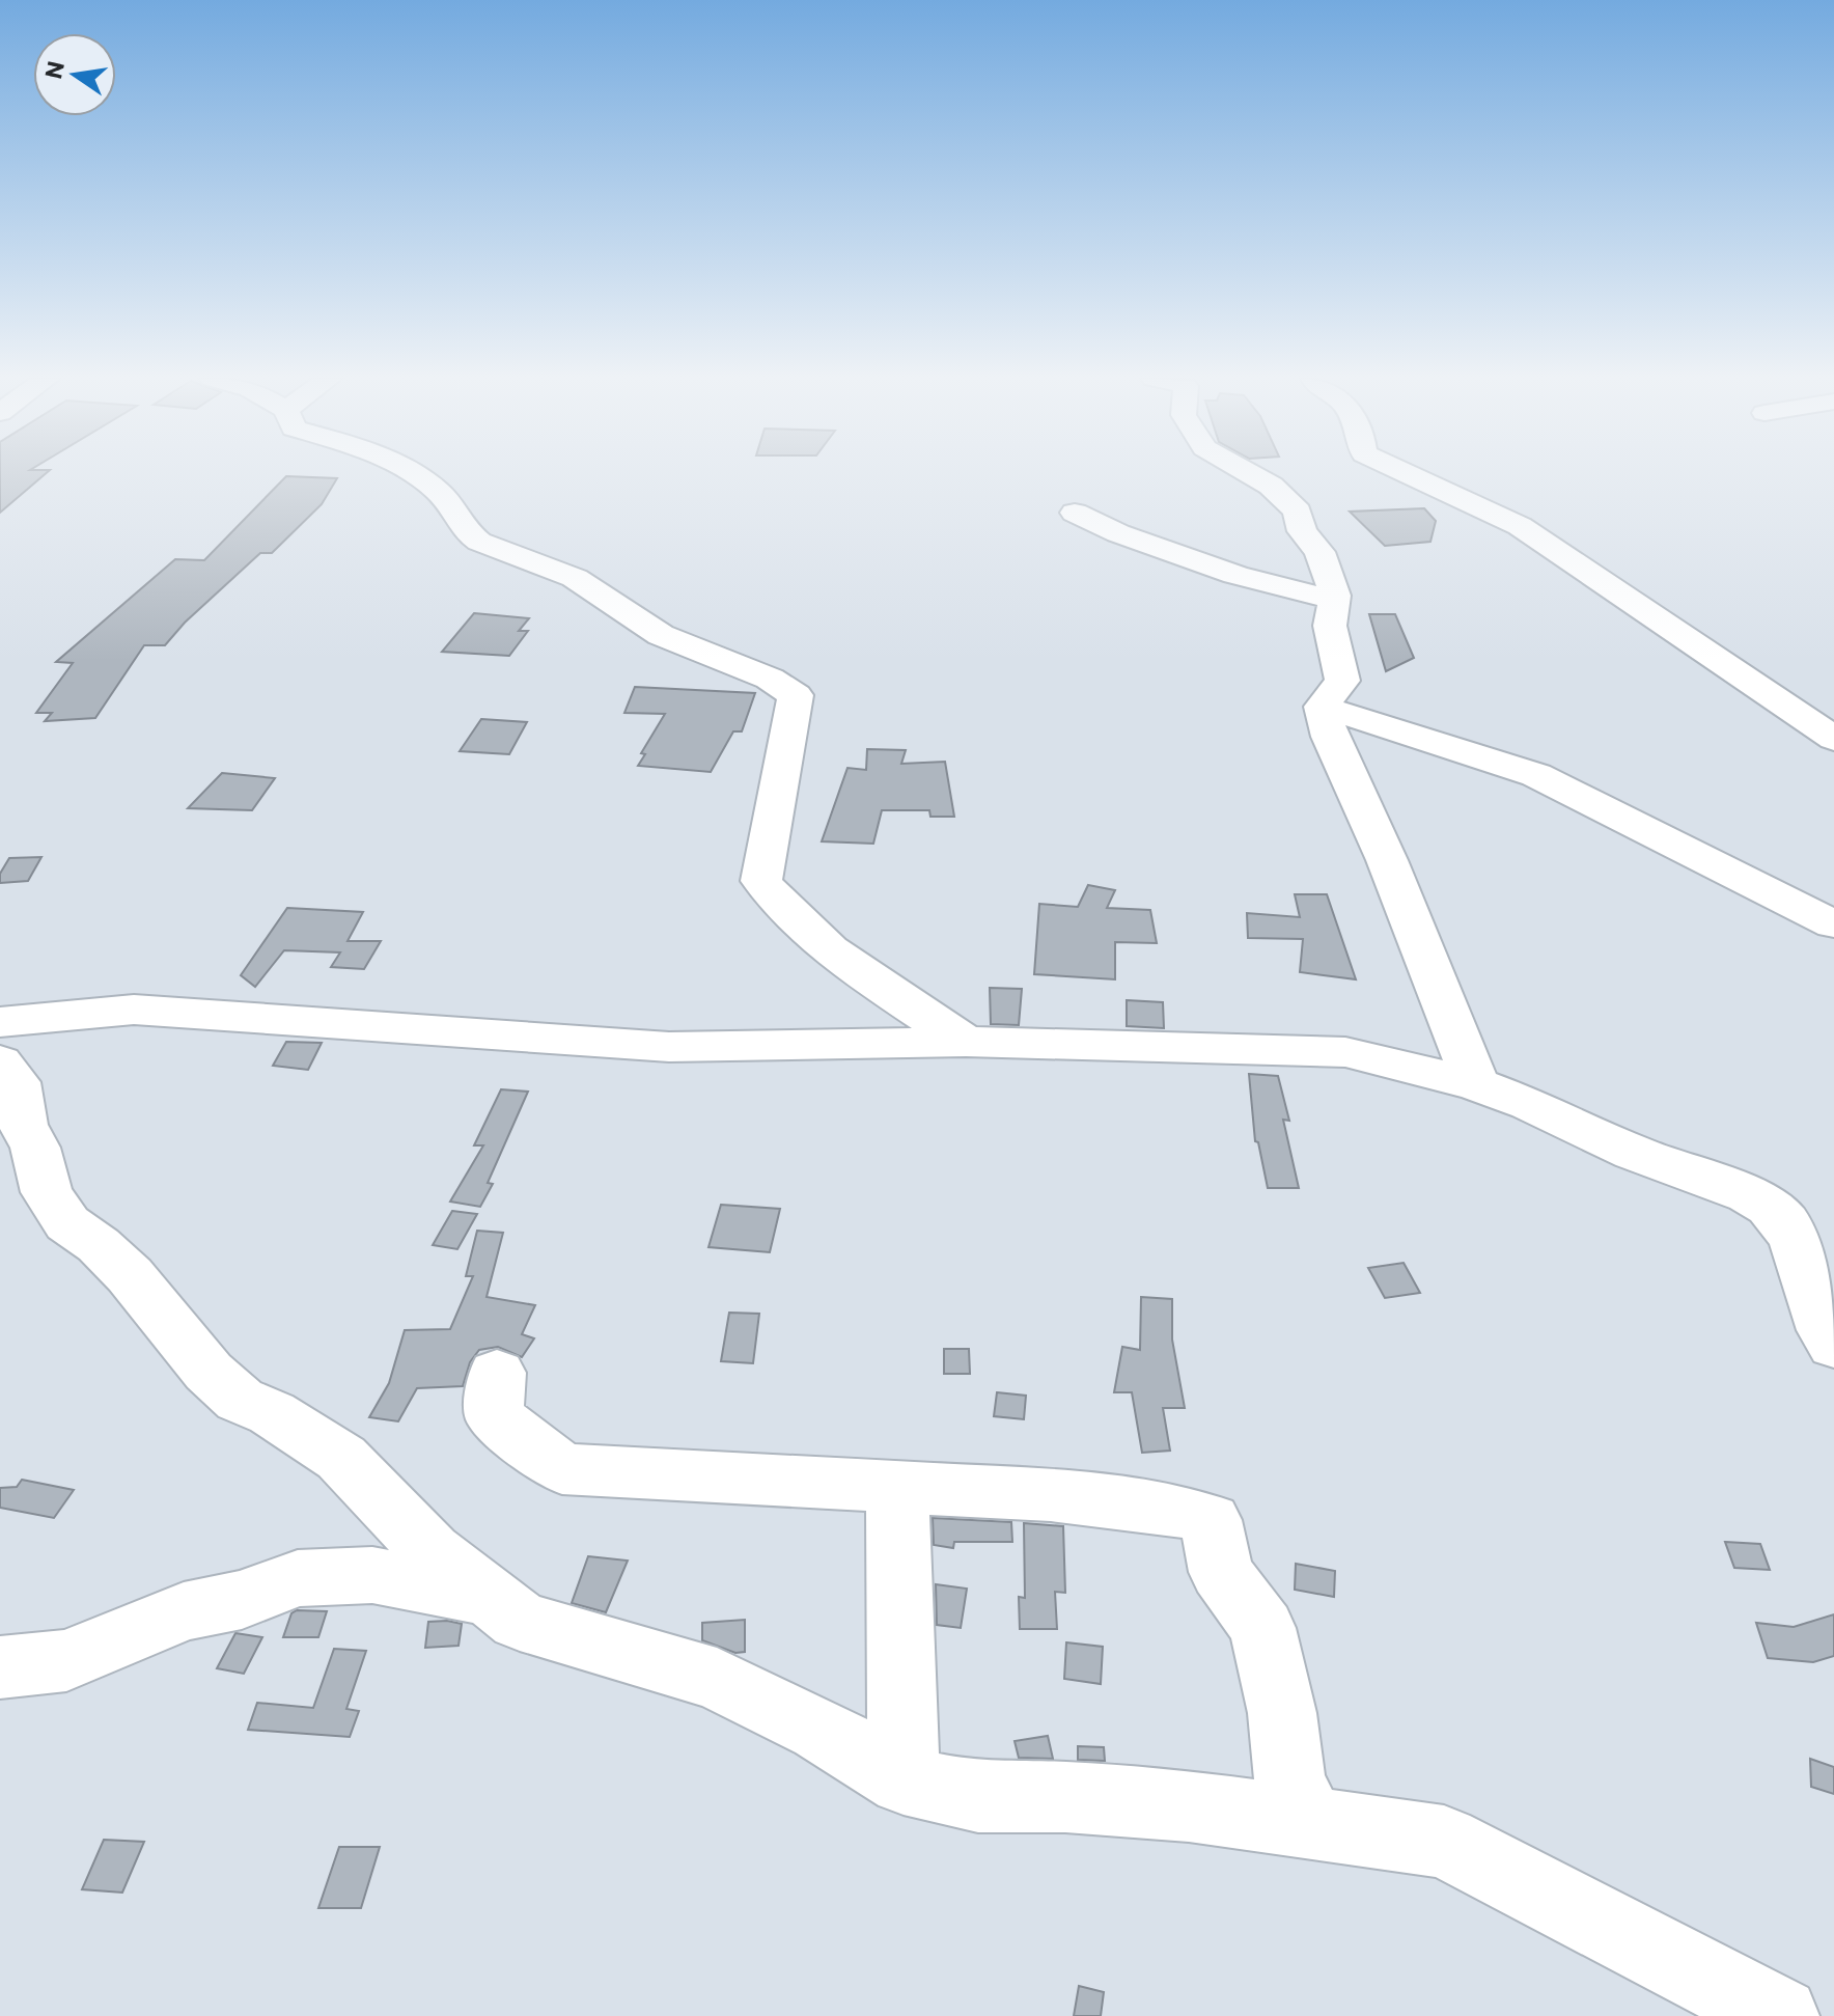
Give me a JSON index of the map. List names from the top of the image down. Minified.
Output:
{"north":"left"}
